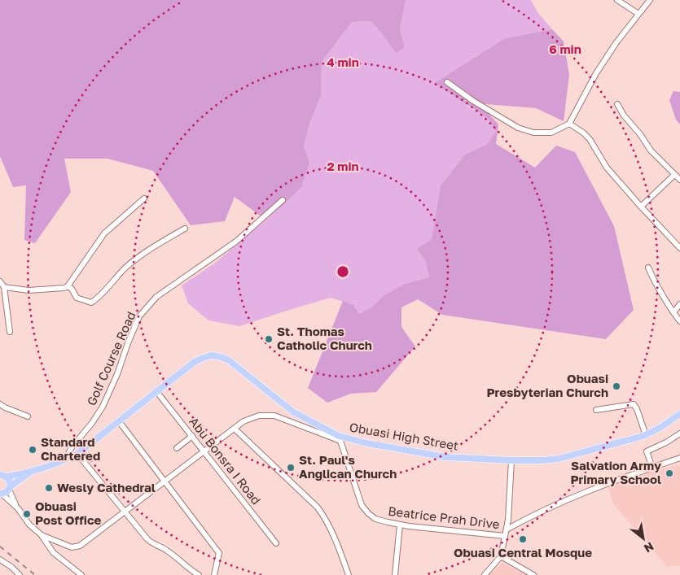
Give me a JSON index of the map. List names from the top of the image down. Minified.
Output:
{"streets":{"main road":["Obuasi High Street"],"street":["Golf Course Road","Abu Bonsra I Road","Beatrice Prah Drive"]},"crossings":[["Golf Course Road","Obuasi High Street"],["Obuasi High Street","Abu Bonsra I Road"],["Obuasi High Street","Beatrice Prah Drive"]],"places":["St. Thomas Catholic Church","Obuasi Presbyterian Church","Standard Chartered","St. Paul's Anglican Church","Salvation Army Primary School","Wesly Cathedral","Obuasi Post Office","Obuasi Central Mosque"],"north":"bottom right","rings":["6 min","4 min","2 min"]}
